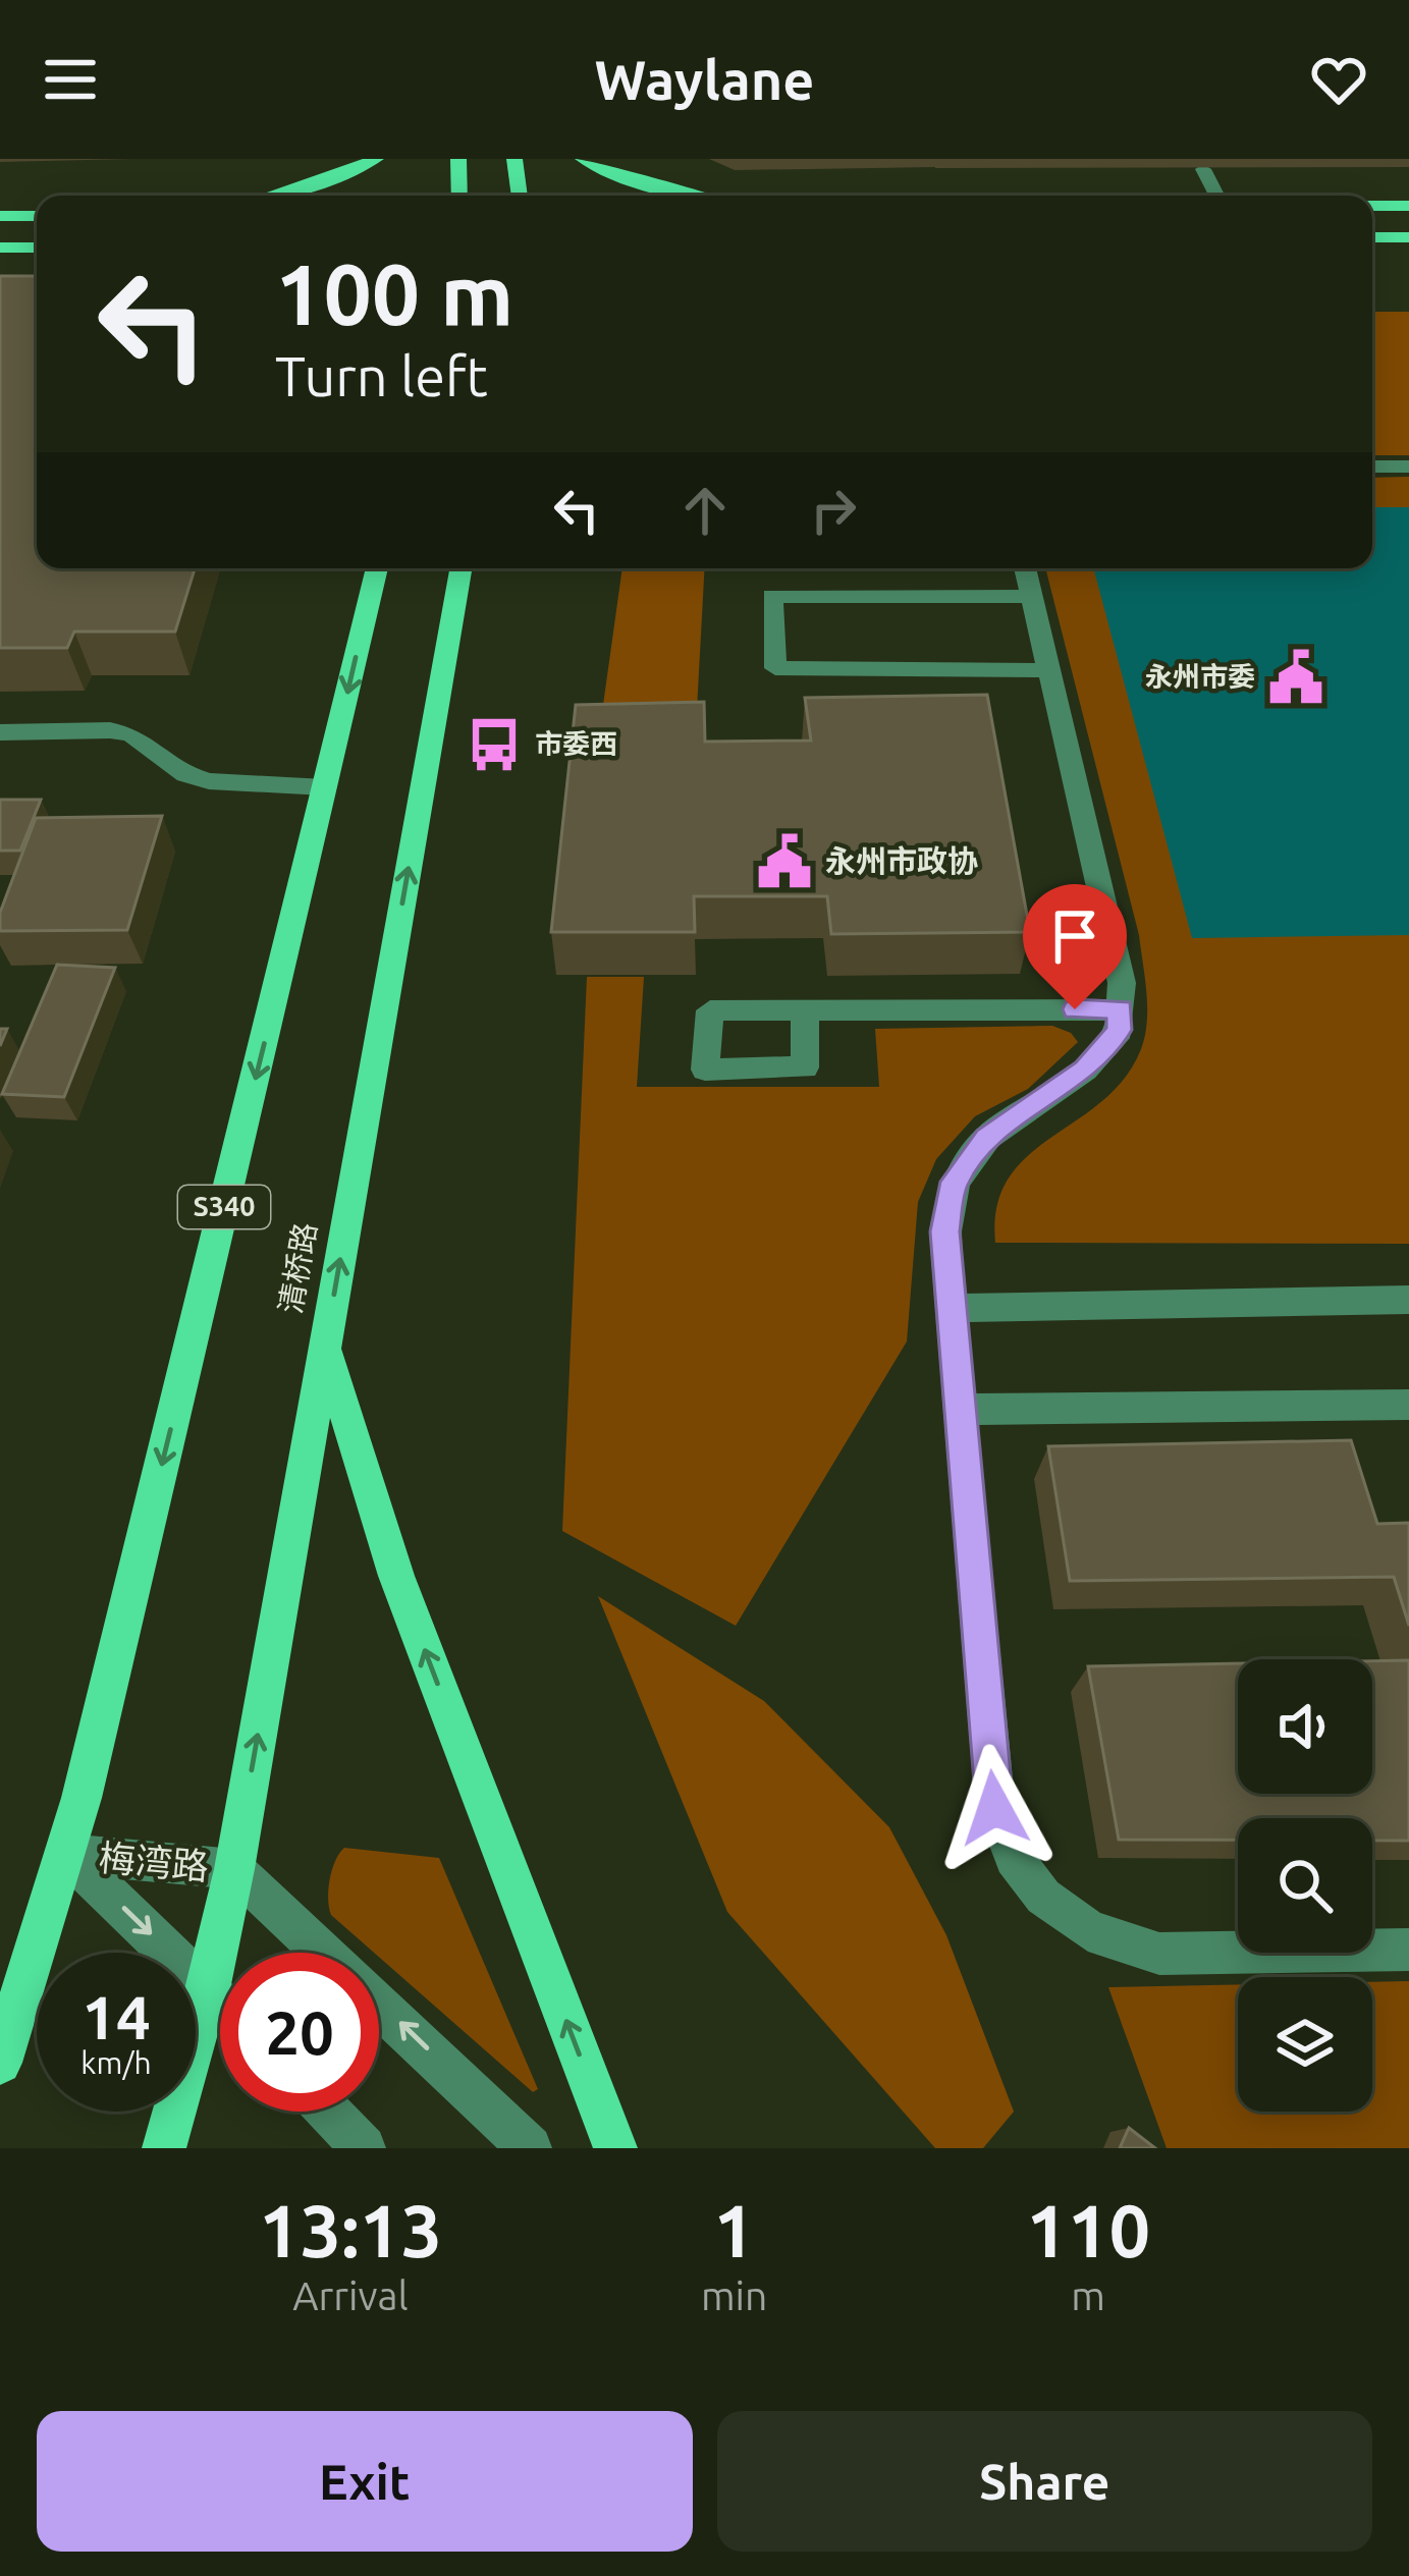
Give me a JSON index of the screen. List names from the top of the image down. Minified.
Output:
{"streets":{"main road":["S340","清桥路"],"street":["梅湾路"]},"crossings":[["S340","梅湾路"],["清桥路","梅湾路"]],"places":{"public building":["永州市委","永州市政协"],"bus stop":["市委西"]},"page":{"header":"Waylane","turn":["100 m","Turn left"],"speed":"14 km/h","limit":"20","eta":["13:13","Arrival","1","min","110","m"],"buttons":["Exit","Share"]}}
